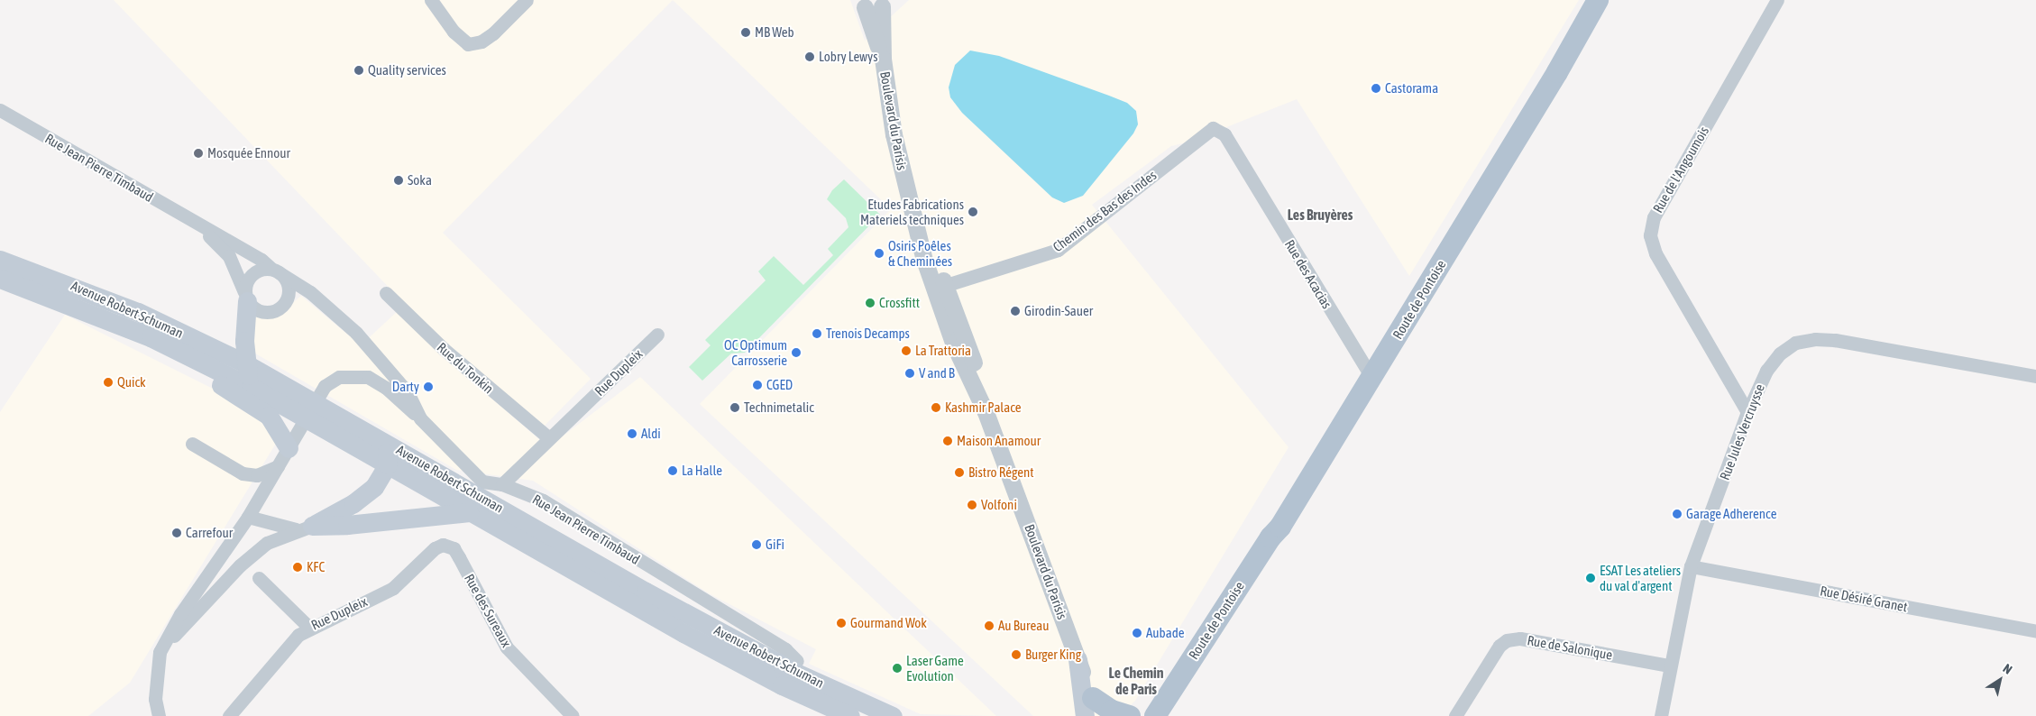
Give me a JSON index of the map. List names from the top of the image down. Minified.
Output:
{"streets":{"main road":["Route de Pontoise","Avenue Robert Schuman"],"street":["Boulevard du Parisis","Rue Jean Pierre Timbaud","Rue de l'Angoumois","Chemin des Bas des Indes","Rue des Acacias","Rue du Tonkin","Rue Dupleix","Rue Jules Vercruysse","Rue Désiré Granet","Rue des Sureaux","Rue de Salonique"]},"crossings":[["Boulevard du Parisis","Chemin des Bas des Indes"],["Rue Jean Pierre Timbaud","Avenue Robert Schuman"],["Rue Jean Pierre Timbaud","Rue Dupleix"],["Rue de l'Angoumois","Rue Jules Vercruysse"],["Chemin des Bas des Indes","Rue des Acacias"],["Rue des Acacias","Route de Pontoise"],["Rue du Tonkin","Rue Dupleix"],["Rue Dupleix","Rue des Sureaux"],["Rue Jules Vercruysse","Rue Désiré Granet"],["Rue Jules Vercruysse","Rue de Salonique"]],"districts":["Les Bruyères","Le Chemin de Paris"],"places":["MB Web","Lobry Lewys","Quality services","Castorama","Mosquée Ennour","Soka","Etudes Fabrications Materiels techniques","Osiris Poêles & Cheminées","Crossfitt","Girodin-Sauer","Trenois Decamps","La Trattoria","OC Optimum Carrosserie","V and B","Quick","CGED","Darty","Technimetalic","Kashmir Palace","Aldi","Maison Anamour","La Halle","Bistro Régent","Volfoni","Garage Adherence","Carrefour","GiFi","KFC","ESAT Les ateliers du val d'argent","Gourmand Wok","Au Bureau","Aubade","Burger King","Laser Game Evolution"],"north":"top right"}
